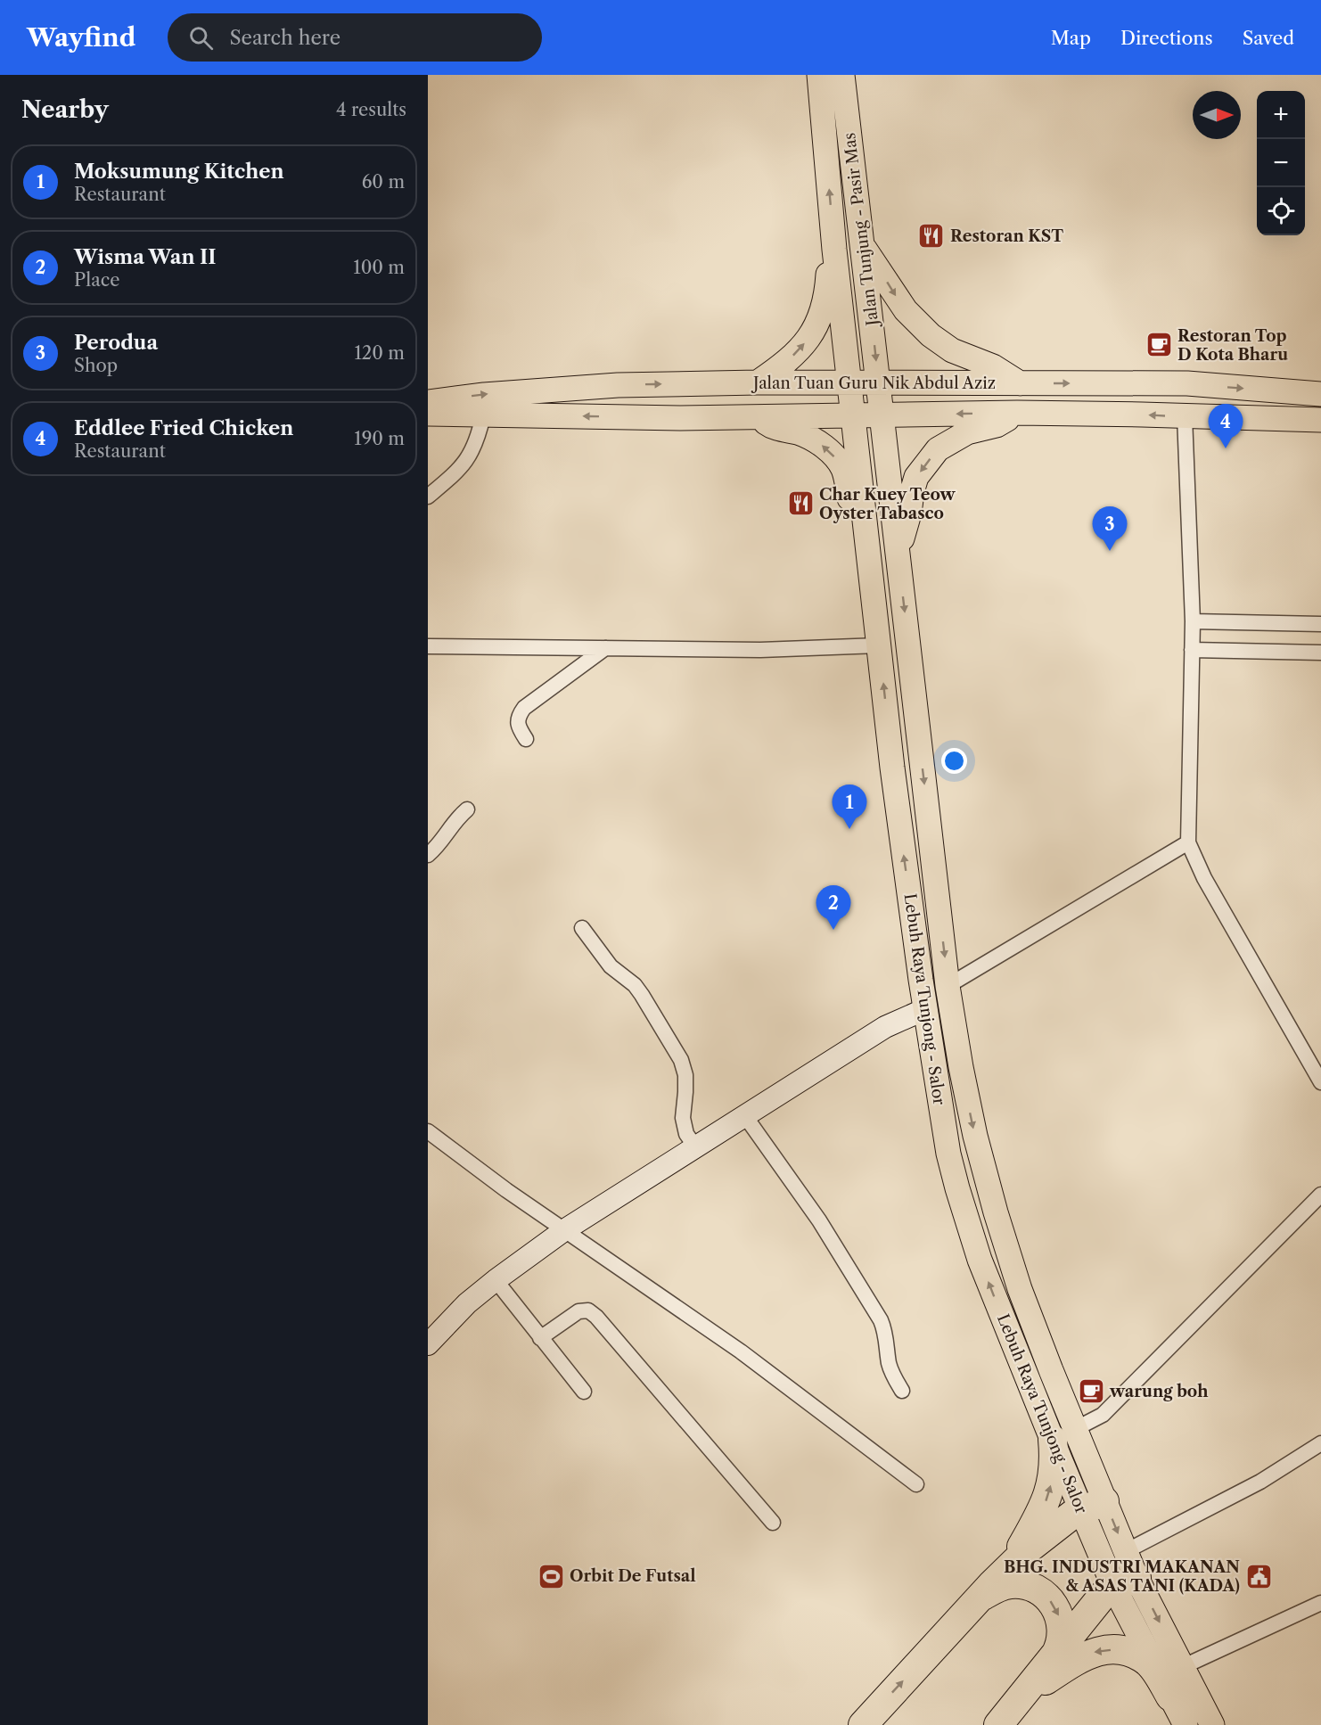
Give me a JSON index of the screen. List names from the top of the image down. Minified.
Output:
{"streets":{"main road":["Jalan Tunjung - Pasir Mas","Jalan Tuan Guru Nik Abdul Aziz","Lebuh Raya Tunjong - Salor"]},"crossings":[["Jalan Tunjung - Pasir Mas","Jalan Tuan Guru Nik Abdul Aziz"],["Jalan Tunjung - Pasir Mas","Lebuh Raya Tunjong - Salor"],["Jalan Tuan Guru Nik Abdul Aziz","Lebuh Raya Tunjong - Salor"]],"places":{"restaurant":["Restoran KST","Char Kuey Teow Oyster Tabasco"],"cafe":["Restoran Top D Kota Bharu","warung boh"],"sports":["Orbit De Futsal"],"public building":["BHG. INDUSTRI MAKANAN & ASAS TANI (KADA)"]},"north":"right","page":{"header":"Wayfind","search":"Search here","nav":["Map","Directions","Saved"],"heading":["Nearby","4 results"],"map_buttons":["+","−"],"list":[{"mark":"1","name":"Moksumung Kitchen","note":"Restaurant","value":"60 m"},{"mark":"2","name":"Wisma Wan II","note":"Place","value":"100 m"},{"mark":"3","name":"Perodua","note":"Shop","value":"120 m"},{"mark":"4","name":"Eddlee Fried Chicken","note":"Restaurant","value":"190 m"}],"pins":["4","3","1","2"]}}
